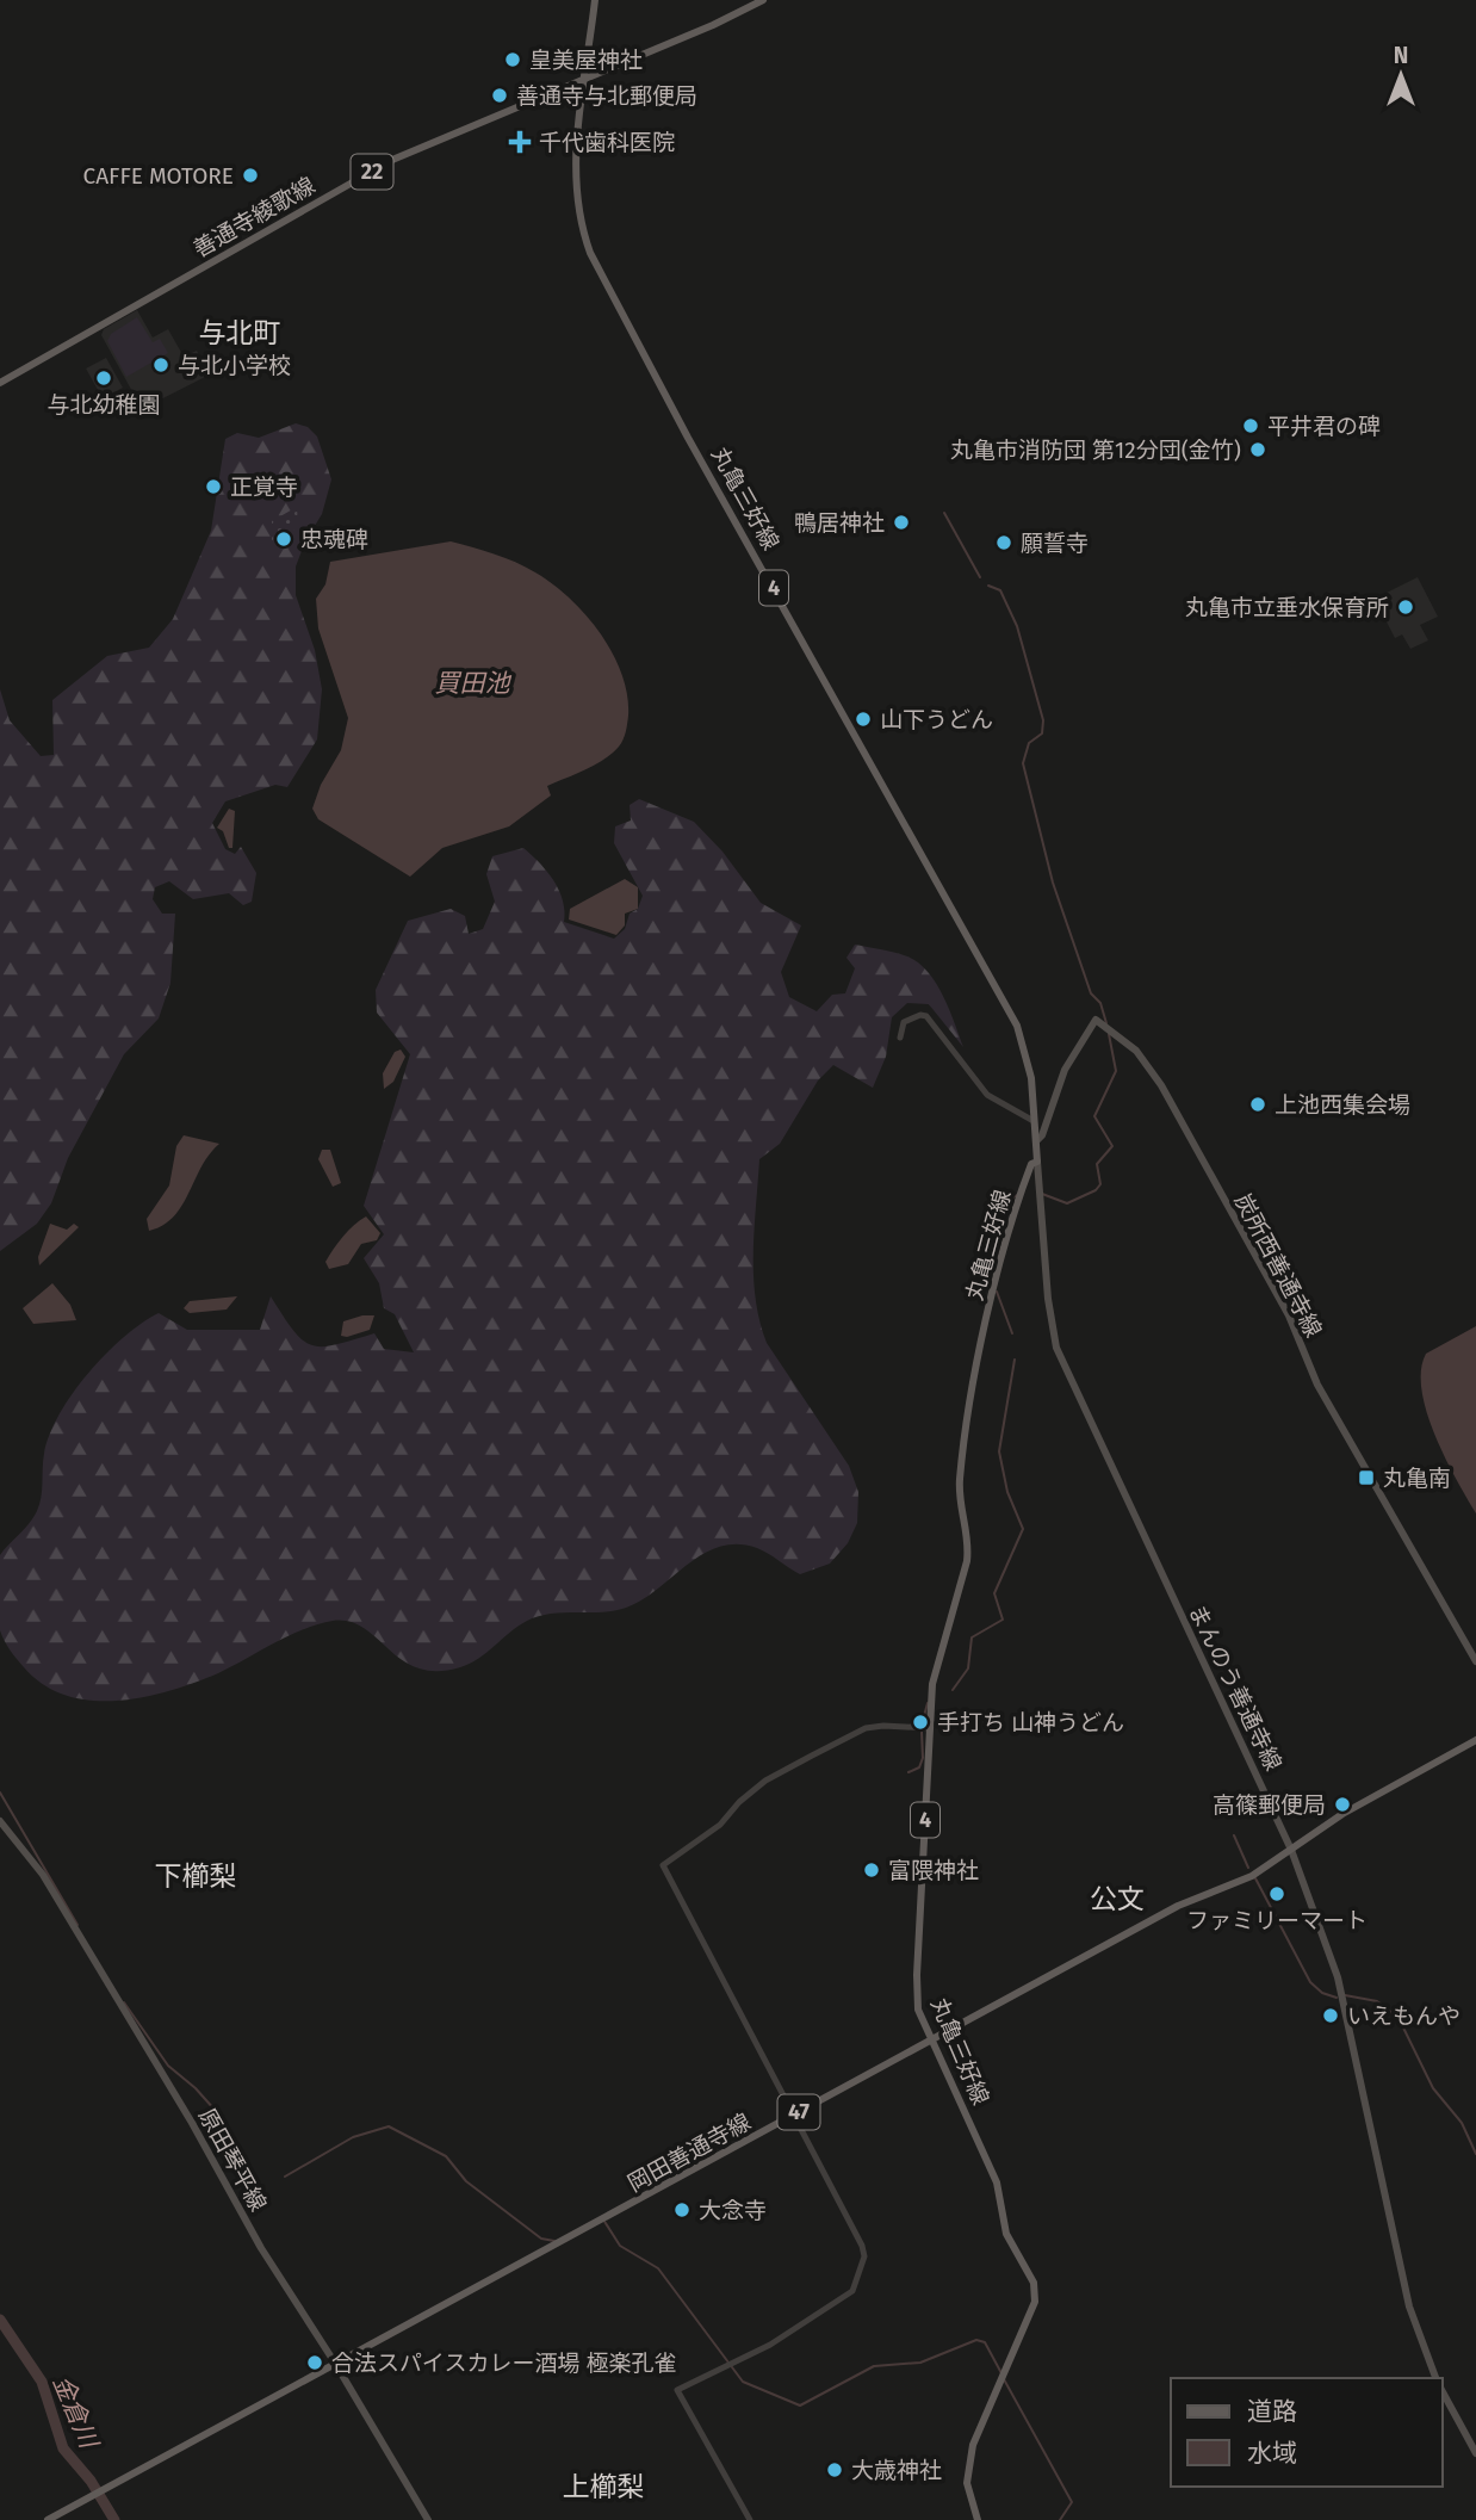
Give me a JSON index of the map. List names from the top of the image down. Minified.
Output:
{"streets":{"main road":["22","善通寺綾歌線","丸亀三好線","4","炭所西善通寺線","まんのう善通寺線","47","岡田善通寺線","原田琴平線"]},"crossings":[["善通寺綾歌線","丸亀三好線"],["丸亀三好線","炭所西善通寺線"],["丸亀三好線","まんのう善通寺線"],["丸亀三好線","岡田善通寺線"],["まんのう善通寺線","岡田善通寺線"],["岡田善通寺線","原田琴平線"]],"districts":["与北町","下櫛梨","公文","上櫛梨"],"water":["買田池","金倉川"],"places":{"other":["皇美屋神社","善通寺与北郵便局","CAFFE MOTORE","与北小学校","与北幼稚園","平井君の碑","丸亀市消防団 第12分団(金竹)","正覚寺","鴨居神社","忠魂碑","願誓寺","丸亀市立垂水保育所","山下うどん","上池西集会場","手打ち 山神うどん","高篠郵便局","富隈神社","ファミリーマート","いえもんや","大念寺","合法スパイスカレー酒場 極楽孔雀","大歳神社"],"health":["千代歯科医院"],"transit":["丸亀南"]},"legend":["道路","水域"],"north":"top"}
